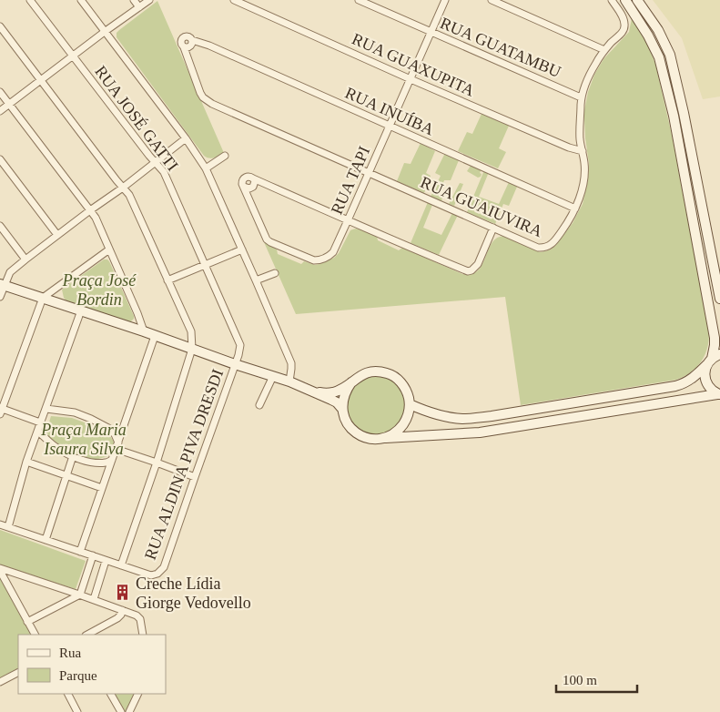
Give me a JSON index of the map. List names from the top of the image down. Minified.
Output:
{"streets":{"street":["RUA GUATAMBU","RUA GUAXUPITA","RUA INUÍBA","RUA JOSÉ GATTI","RUA TAPI","RUA GUAIUVIRA","RUA ALDINA PIVA DRESDI"]},"crossings":[["RUA GUATAMBU","RUA TAPI"],["RUA GUATAMBU","RUA GUAIUVIRA"],["RUA GUAXUPITA","RUA TAPI"],["RUA GUAXUPITA","RUA GUAIUVIRA"],["RUA INUÍBA","RUA TAPI"],["RUA INUÍBA","RUA GUAIUVIRA"],["RUA JOSÉ GATTI","RUA ALDINA PIVA DRESDI"],["RUA TAPI","RUA GUAIUVIRA"]],"parks":["Praça José Bordin","Praça Maria Isaura Silva"],"places":{"building":["Creche Lídia Giorge Vedovello"]},"legend":["Rua","Parque"],"scale_bar":"100 m"}
